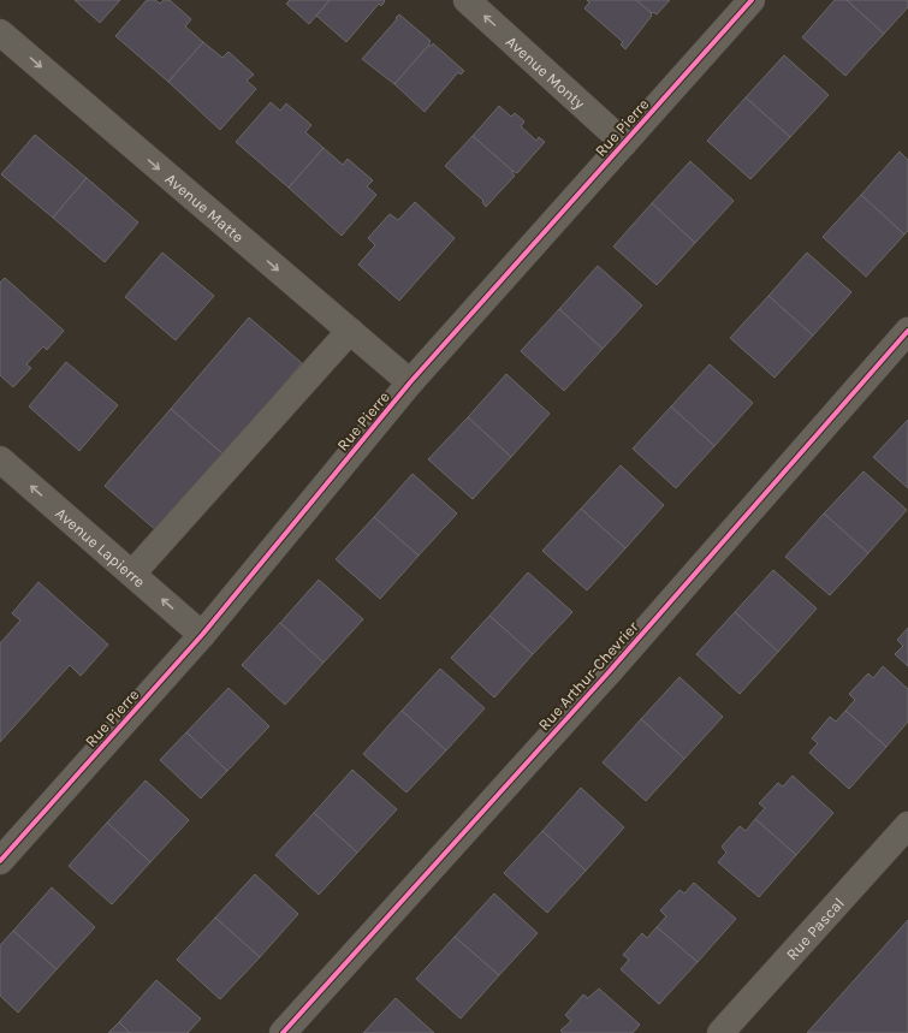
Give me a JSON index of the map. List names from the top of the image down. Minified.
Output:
{"streets":{"street":["Avenue Monty","Rue Pierre","Avenue Matte","Avenue Lapierre","Rue Arthur-Chevrier","Rue Pascal"]},"crossings":[["Avenue Monty","Rue Pierre"],["Rue Pierre","Avenue Matte"],["Rue Pierre","Avenue Lapierre"]],"one_way":["Avenue Monty","Avenue Matte","Avenue Lapierre"]}
